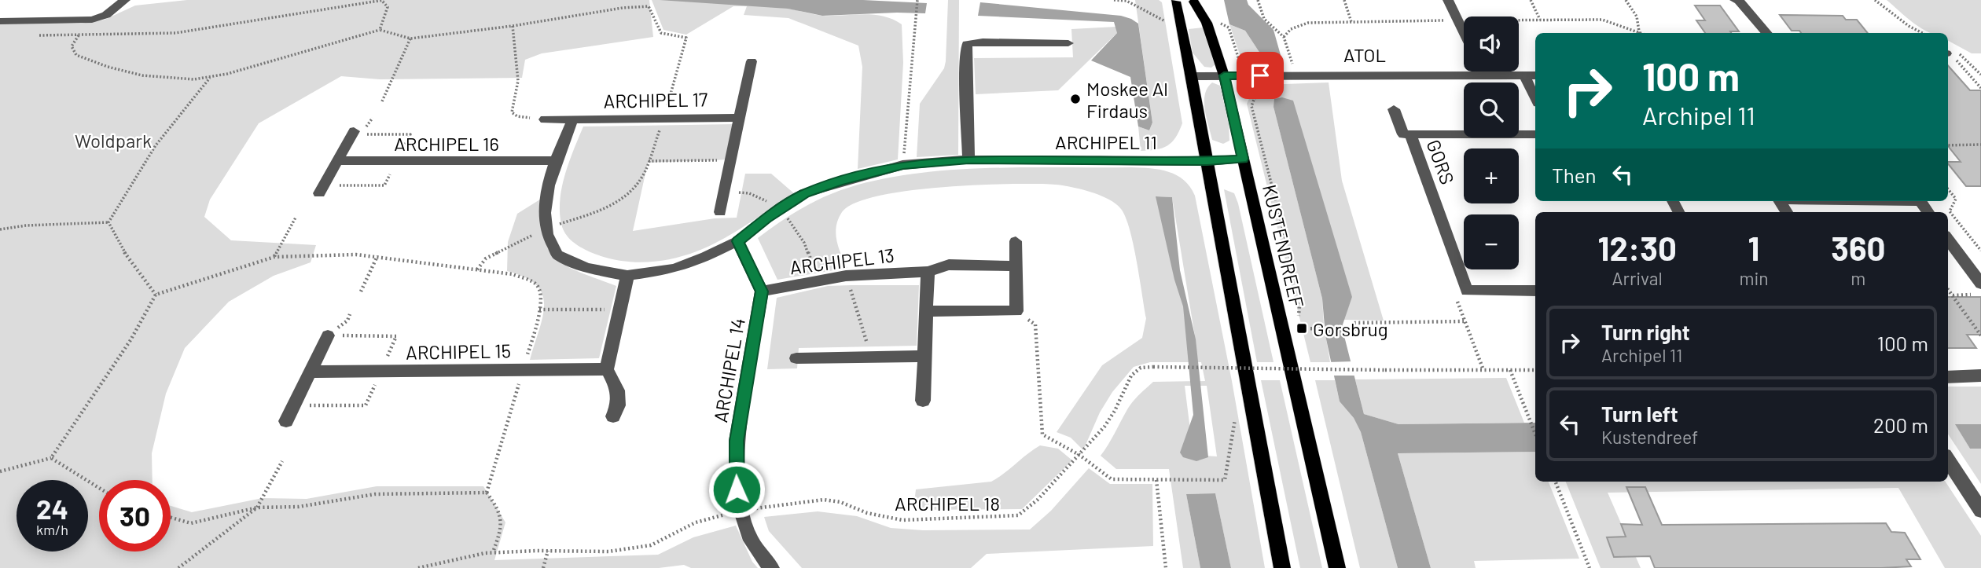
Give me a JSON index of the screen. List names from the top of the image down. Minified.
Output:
{"streets":{"main road":["KUSTENDREEF"],"street":["ATOL","ARCHIPEL 17","ARCHIPEL 11","ARCHIPEL 16","GORS","ARCHIPEL 13","ARCHIPEL 15","ARCHIPEL 14"],"path":["ARCHIPEL 18"]},"crossings":[["ATOL","KUSTENDREEF"],["ARCHIPEL 11","KUSTENDREEF"],["ARCHIPEL 13","ARCHIPEL 14"],["ARCHIPEL 14","ARCHIPEL 18"]],"parks":["Woldpark"],"places":{"other":["Moskee Al Firdaus"],"transit":["Gorsbrug"]},"page":{"map_buttons":["+","−"],"turn":["100 m","Archipel 11"],"then":"Then","eta":["12:30","Arrival","1","min","360","m"],"list":[{"name":"Turn right","note":"Archipel 11","value":"100 m"},{"name":"Turn left","note":"Kustendreef","value":"200 m"}],"speed":"24 km/h","limit":"30"}}
